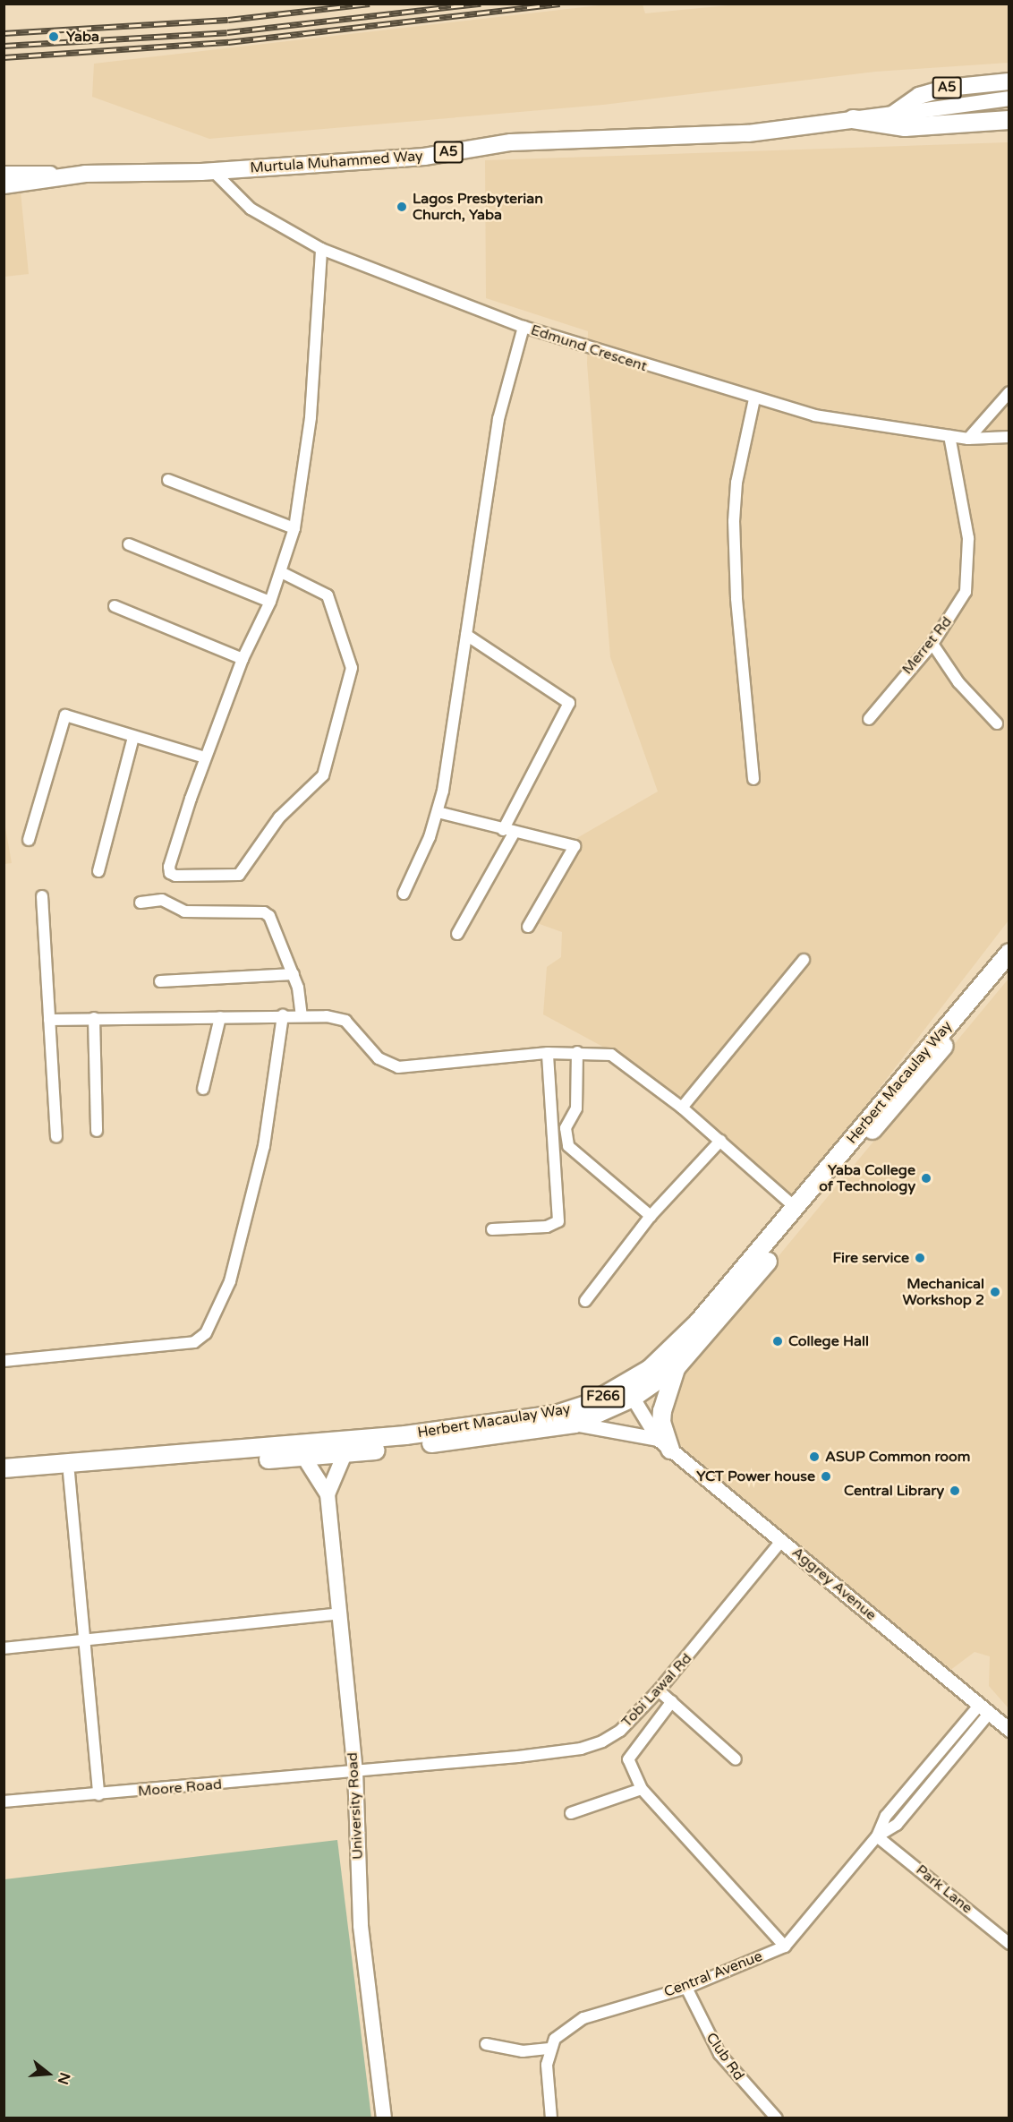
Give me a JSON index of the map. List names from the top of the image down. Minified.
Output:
{"streets":{"highway":["Herbert Macaulay Way","F266"],"main road":["A5","Murtula Muhammed Way","University Road"],"street":["Edmund Crescent","Merret Rd","Aggrey Avenue","Tobi Lawal Rd","Moore Road","Park Lane","Central Avenue","Club Rd"]},"crossings":[["A5","Murtula Muhammed Way"],["Murtula Muhammed Way","Edmund Crescent"],["Edmund Crescent","Merret Rd"],["Aggrey Avenue","Tobi Lawal Rd"],["Aggrey Avenue","Central Avenue"],["Tobi Lawal Rd","Moore Road"],["Tobi Lawal Rd","University Road"],["Moore Road","University Road"],["Park Lane","Central Avenue"],["Central Avenue","Club Rd"]],"places":["Yaba","Lagos Presbyterian Church, Yaba","Yaba College of Technology","Fire service","Mechanical Workshop 2","College Hall","ASUP Common room","YCT Power house","Central Library"],"north":"right"}
